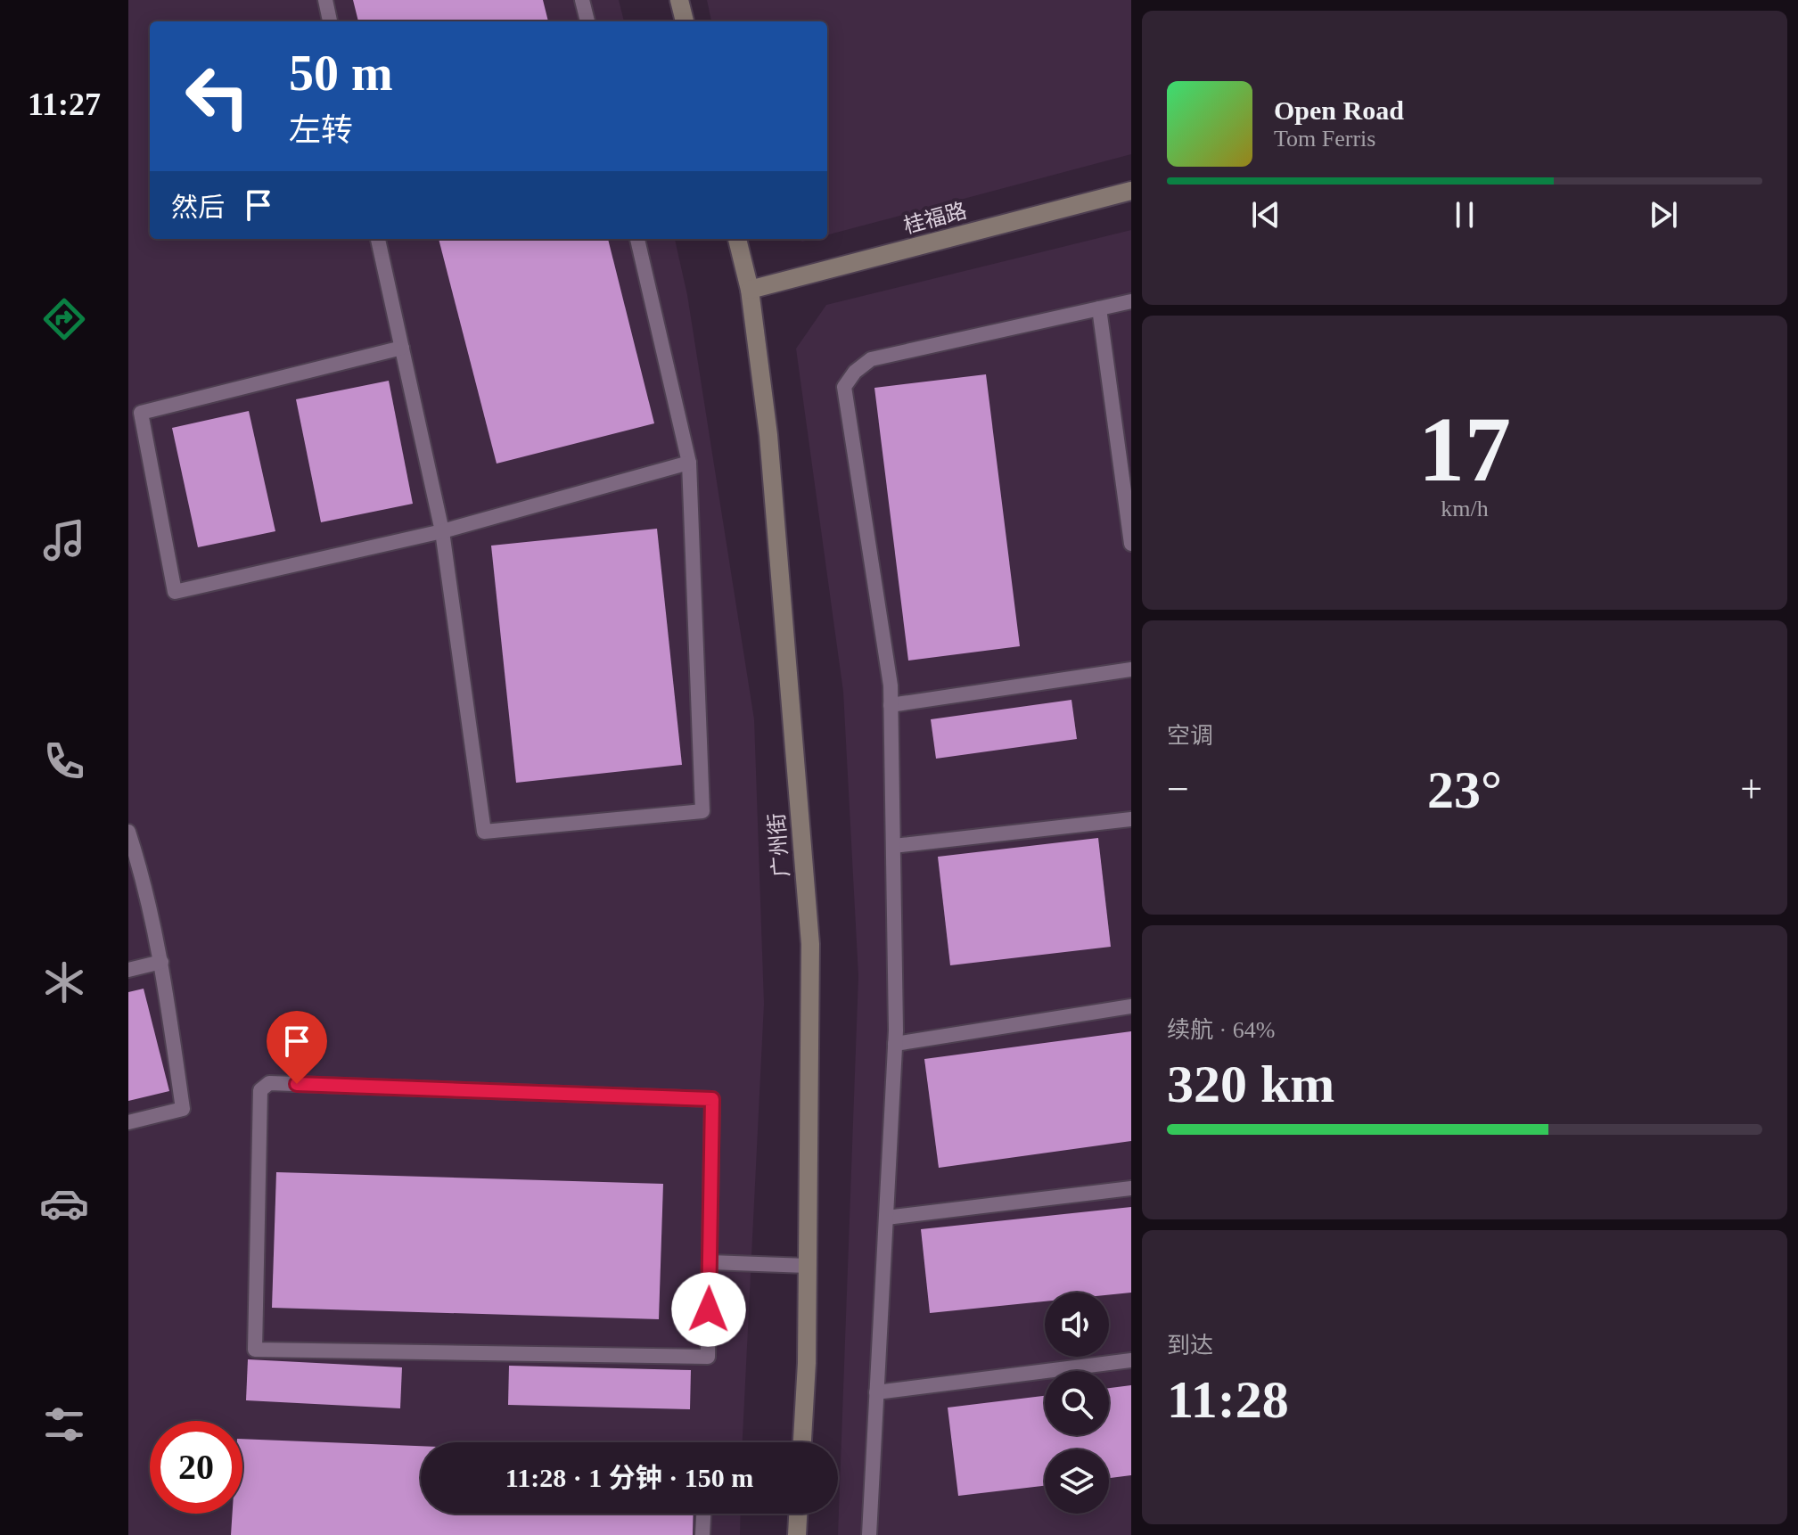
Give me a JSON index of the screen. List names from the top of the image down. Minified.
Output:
{"streets":{"street":["桂福路","广州街"]},"crossings":[["桂福路","广州街"]],"page":{"tabs":"11:27","turn":["50 m","左转"],"song":["Open Road","Tom Ferris"],"then":"然后","tile":[["17","km/h"],"空调",["续航 · 64%","320 km"],["到达","11:28"]],"heat":["−","23°","+"],"limit":"20","trip":"11:28 · 1 分钟 · 150 m"}}
